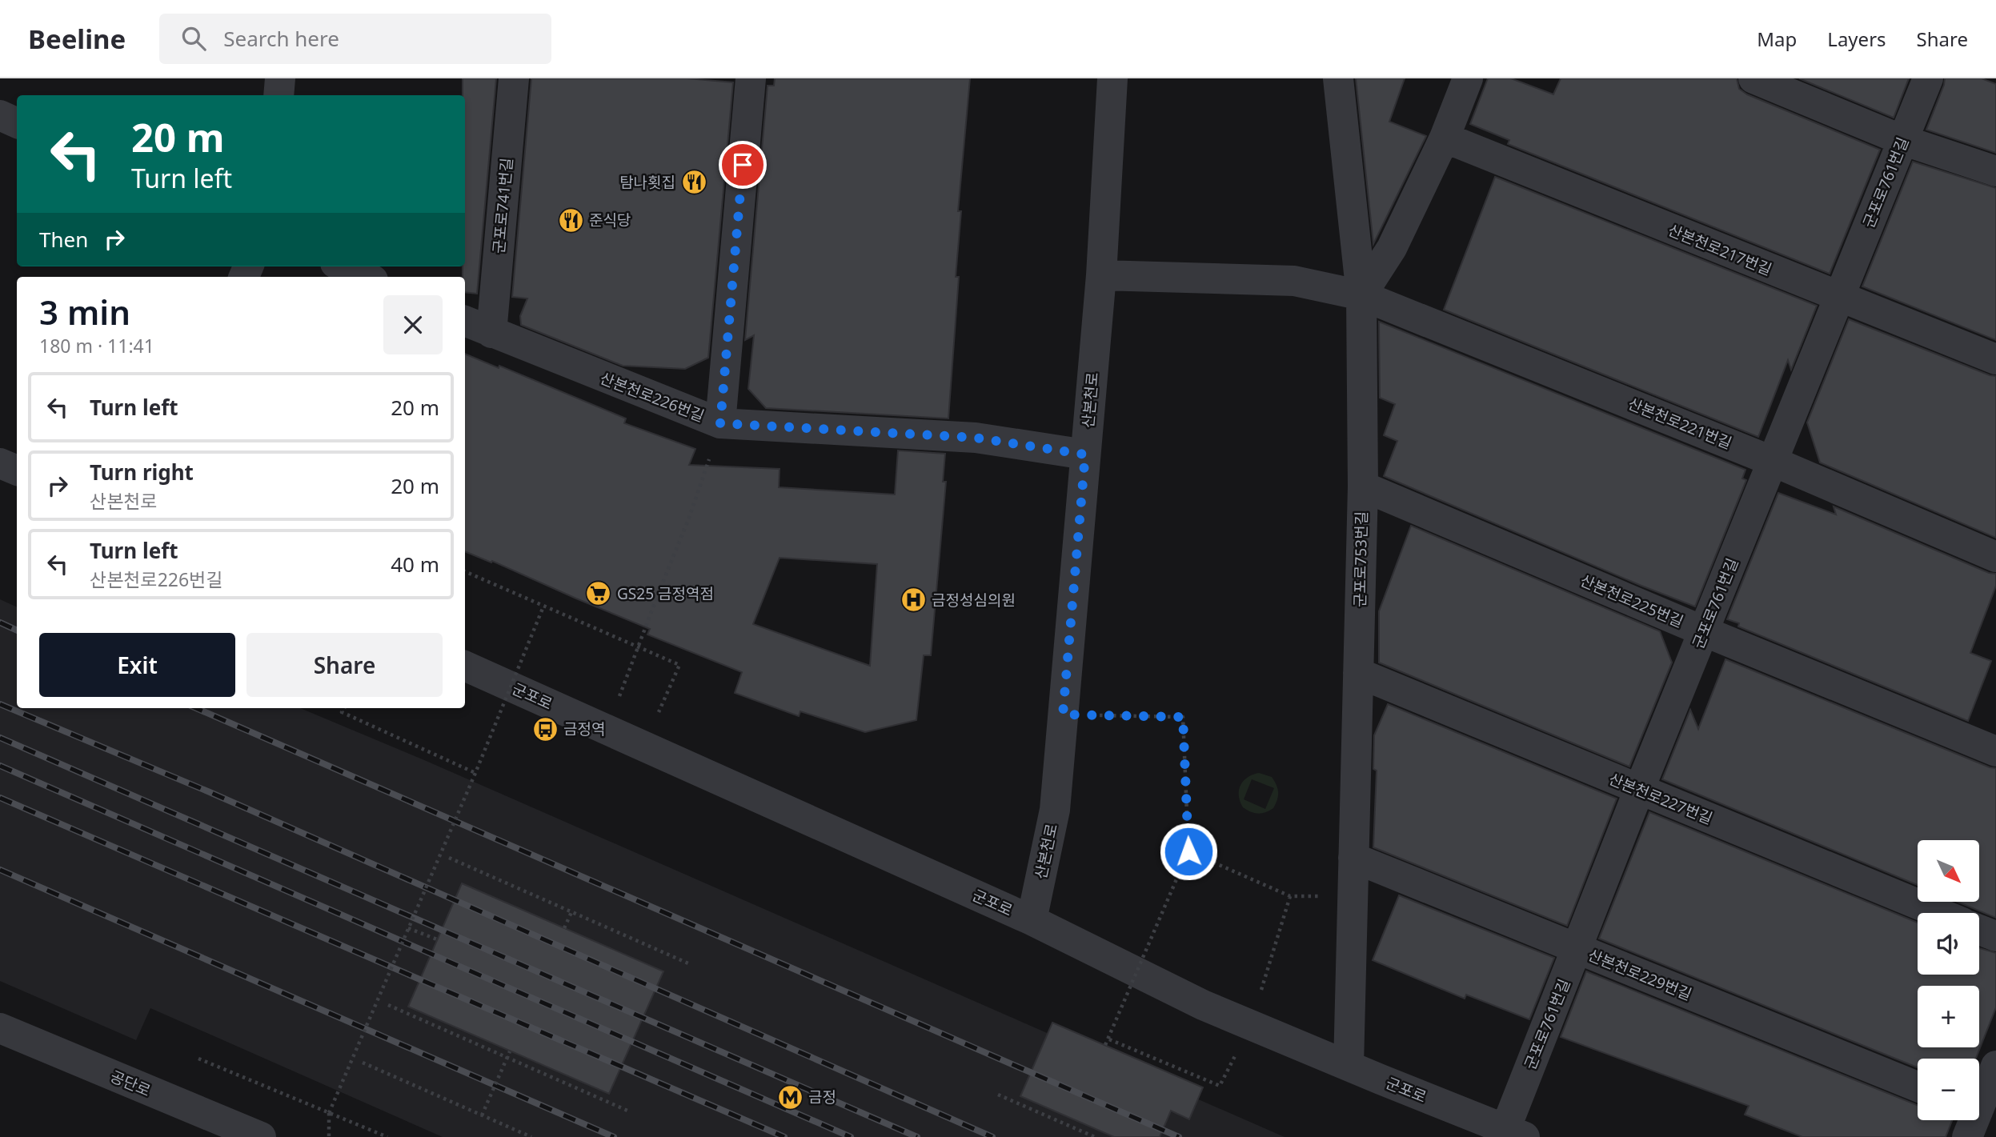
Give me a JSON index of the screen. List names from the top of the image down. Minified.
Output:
{"streets":{"street":["군포로761번길","군포로741번길","산본천로217번길","산본천로226번길","산본천로","산본천로221번길","군포로753번길","산본천로225번길","군포로","산본천로227번길","산본천로229번길","공단로"]},"crossings":[["군포로761번길","산본천로217번길"],["군포로761번길","산본천로221번길"],["군포로761번길","산본천로225번길"],["군포로761번길","군포로"],["군포로761번길","산본천로227번길"],["군포로761번길","산본천로229번길"],["군포로741번길","산본천로226번길"],["산본천로226번길","산본천로"],["산본천로","산본천로221번길"],["산본천로","군포로"],["산본천로221번길","군포로753번길"],["군포로753번길","산본천로225번길"],["군포로753번길","군포로"],["군포로753번길","산본천로227번길"],["군포로753번길","산본천로229번길"]],"places":{"restaurant":["탐나횟집","준식당"],"supermarket":["GS25 금정역점"],"hospital":["금정성심의원"],"bus stop":["금정역"],"metro station":["금정"]},"north":"bottom right","page":{"header":"Beeline","search":"Search here","nav":["Map","Layers","Share"],"turn":["20 m","Turn left"],"then":"Then","heading":["3 min","180 m · 11:41"],"list":[{"name":"Turn left","value":"20 m"},{"name":"Turn right","note":"산본천로","value":"20 m"},{"name":"Turn left","note":"산본천로226번길","value":"40 m"}],"buttons":["Exit","Share"],"map_buttons":["+","−"]}}
